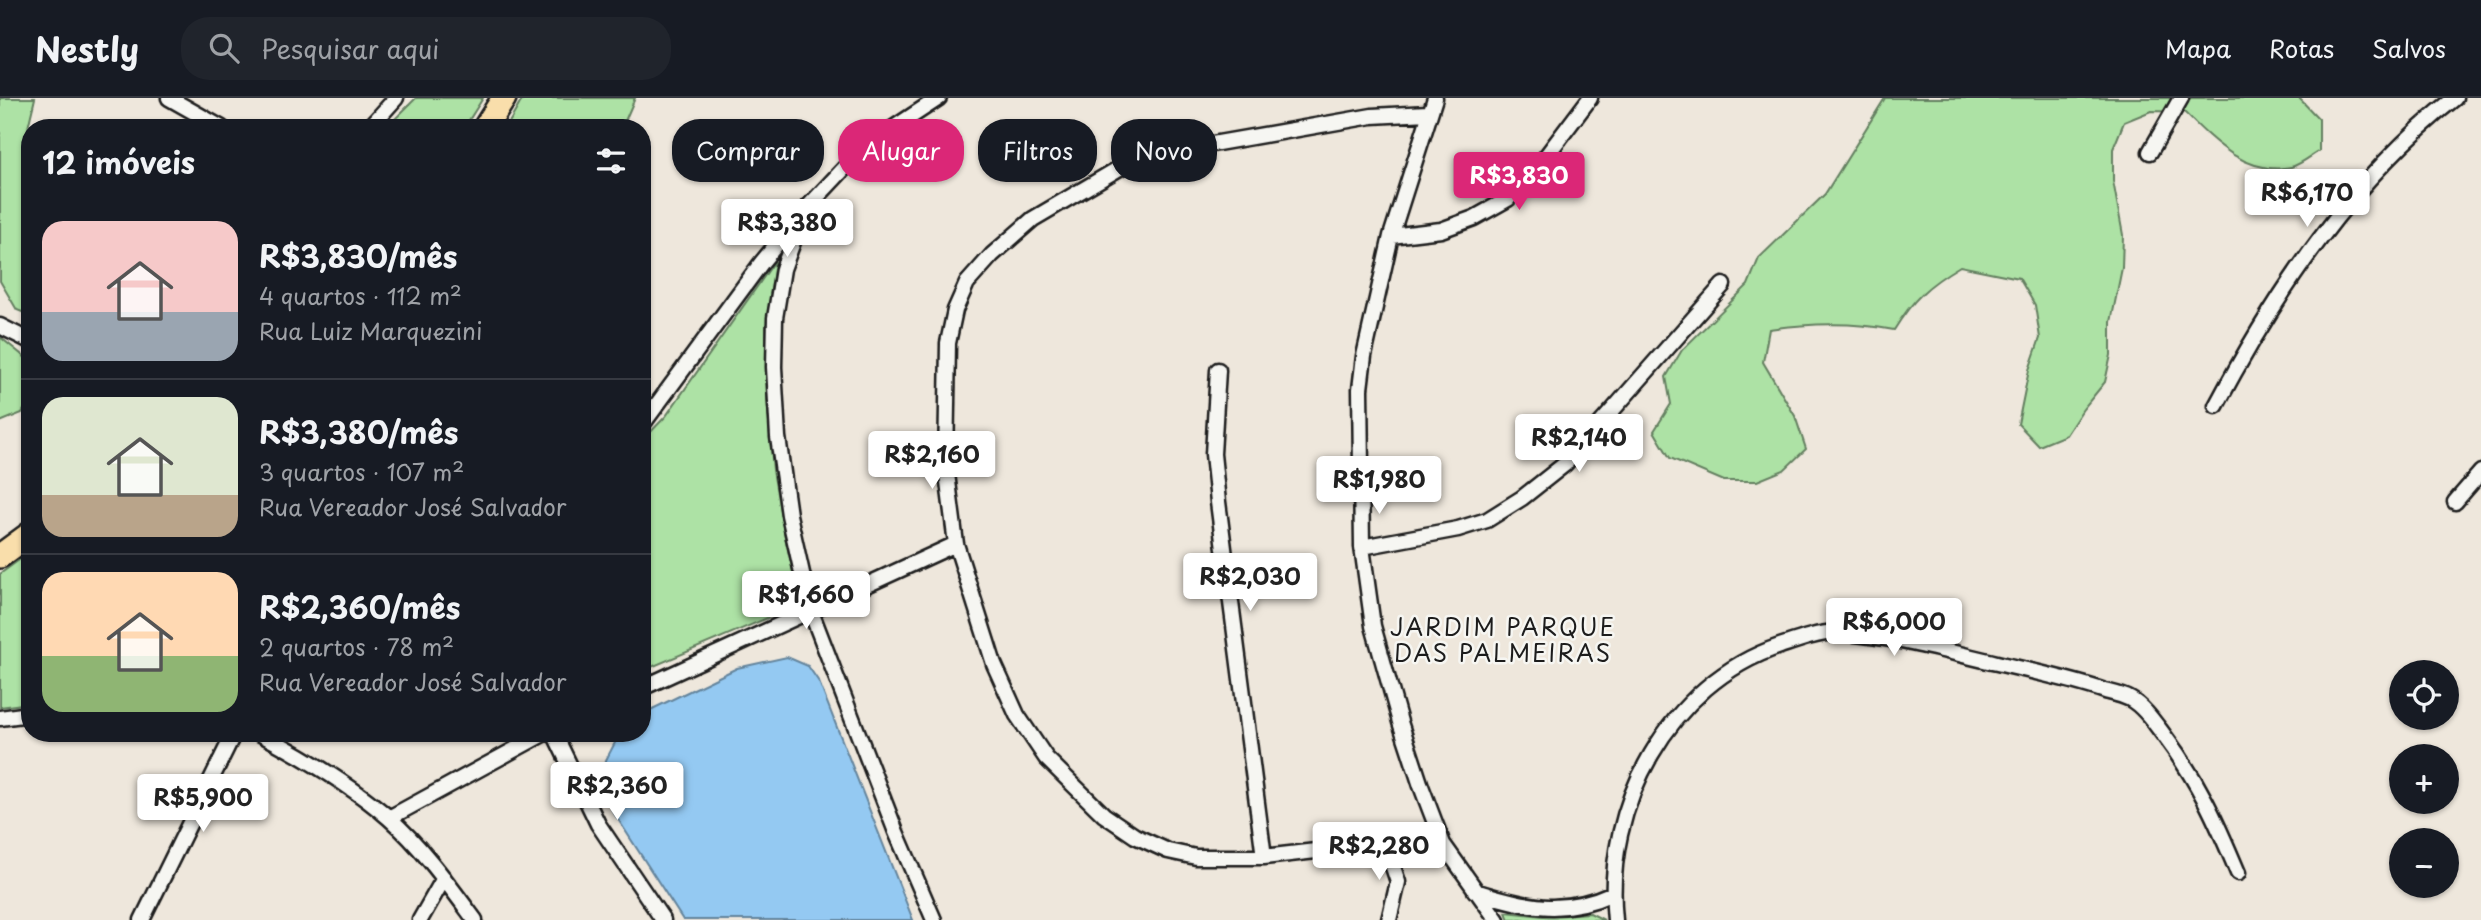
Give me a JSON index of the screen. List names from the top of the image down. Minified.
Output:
{"districts":["JARDIM PARQUE DAS PALMEIRAS"],"page":{"header":"Nestly","search":"Pesquisar aqui","nav":["Mapa","Rotas","Salvos"],"chip":["Comprar","Alugar","Filtros","Novo"],"heading":"12 imóveis","price":["R$3,830","R$6,170","R$3,380","R$2,140","R$2,160","R$1,980","R$2,030","R$1,660","R$6,000","R$2,360","R$5,900","R$2,280"],"list":[{"name":"R$3,830/mês","note":"4 quartos · 112 m² · Rua Luiz Marquezini"},{"name":"R$3,380/mês","note":"3 quartos · 107 m² · Rua Vereador José Salvador"},{"name":"R$2,360/mês","note":"2 quartos · 78 m² · Rua Vereador José Salvador"}],"map_buttons":["+","−"]}}
